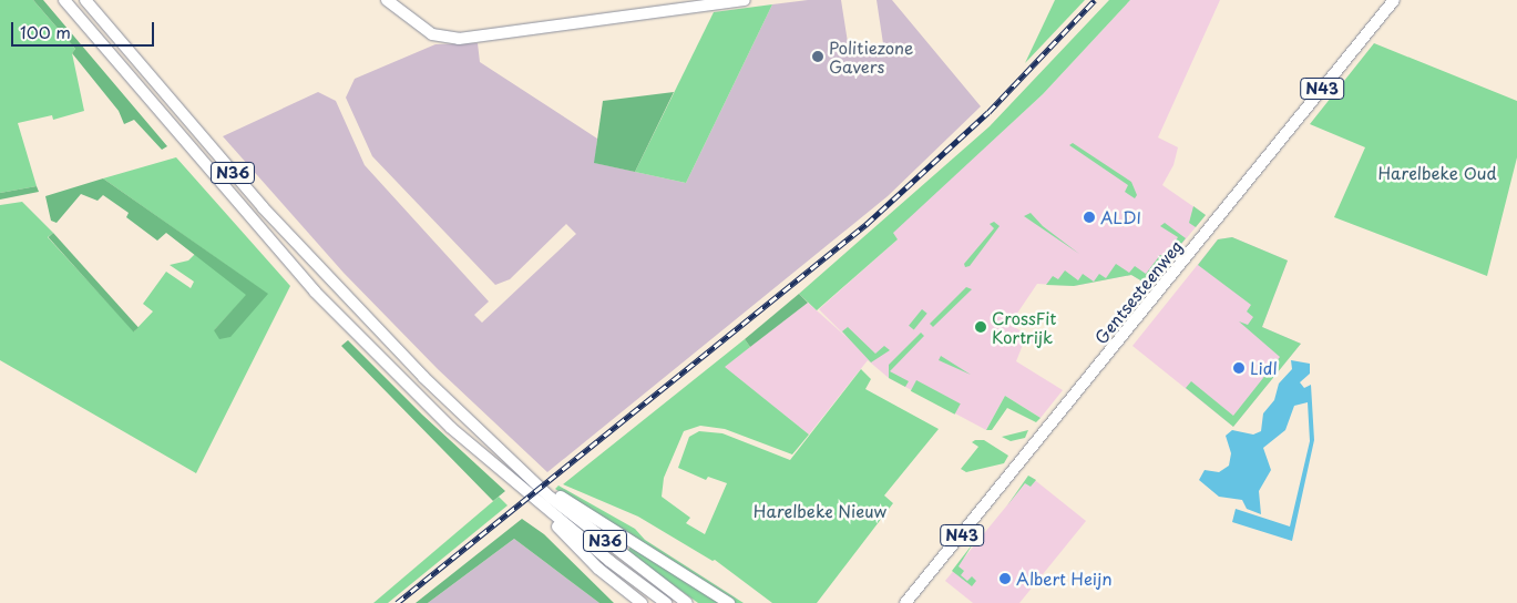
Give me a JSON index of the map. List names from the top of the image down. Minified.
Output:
{"streets":{"main road":["N43","N36","Gentsesteenweg"]},"parks":["Harelbeke Oud","Harelbeke Nieuw"],"places":["Politiezone Gavers","ALDI","CrossFit Kortrijk","Lidl","Albert Heijn"],"scale_bar":"100 m"}
